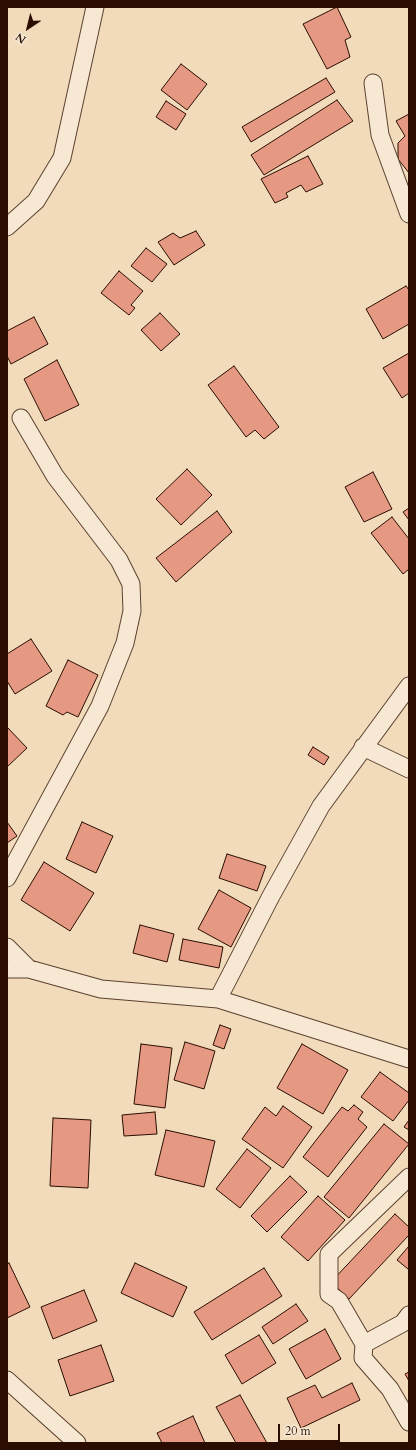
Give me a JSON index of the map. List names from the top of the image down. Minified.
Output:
{"scale_bar":"20 m","north":"bottom left"}
